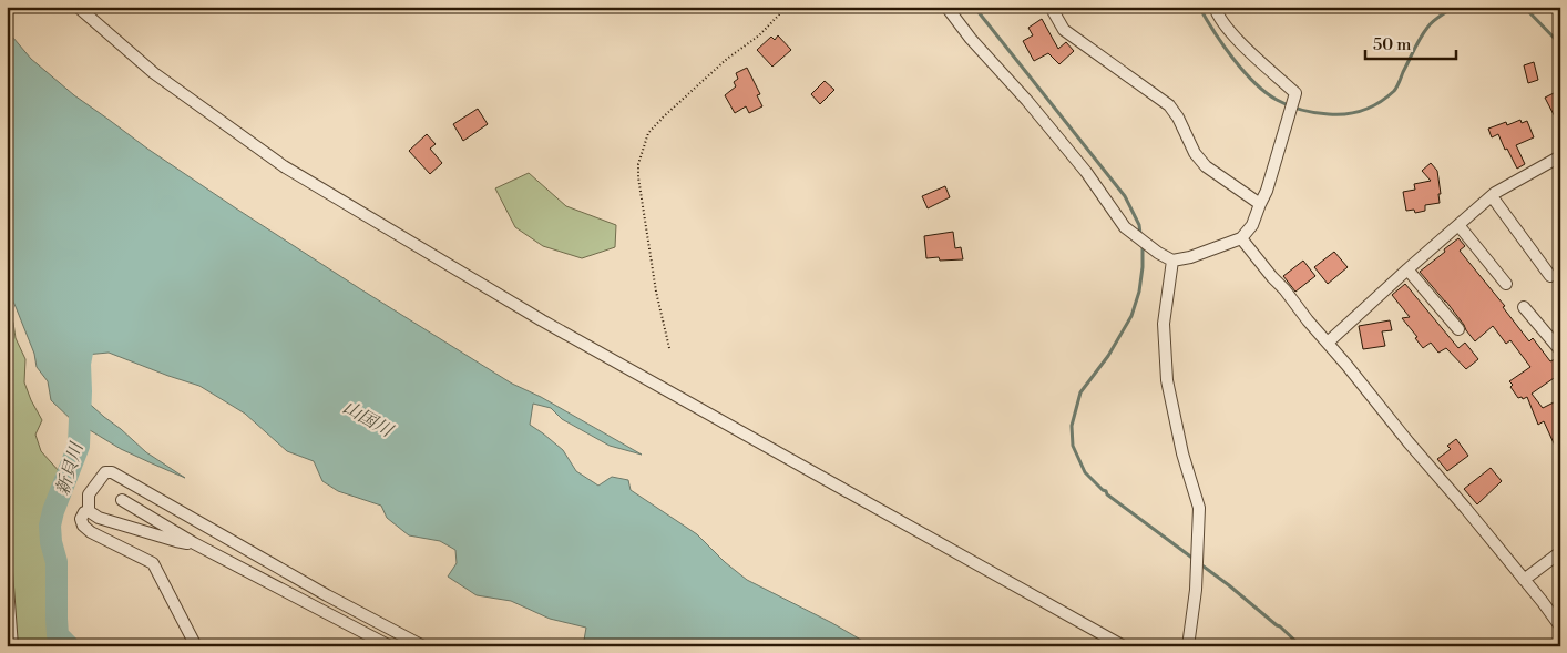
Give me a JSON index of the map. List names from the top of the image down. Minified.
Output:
{"water":["山国川","新貝川"],"scale_bar":"50 m"}
